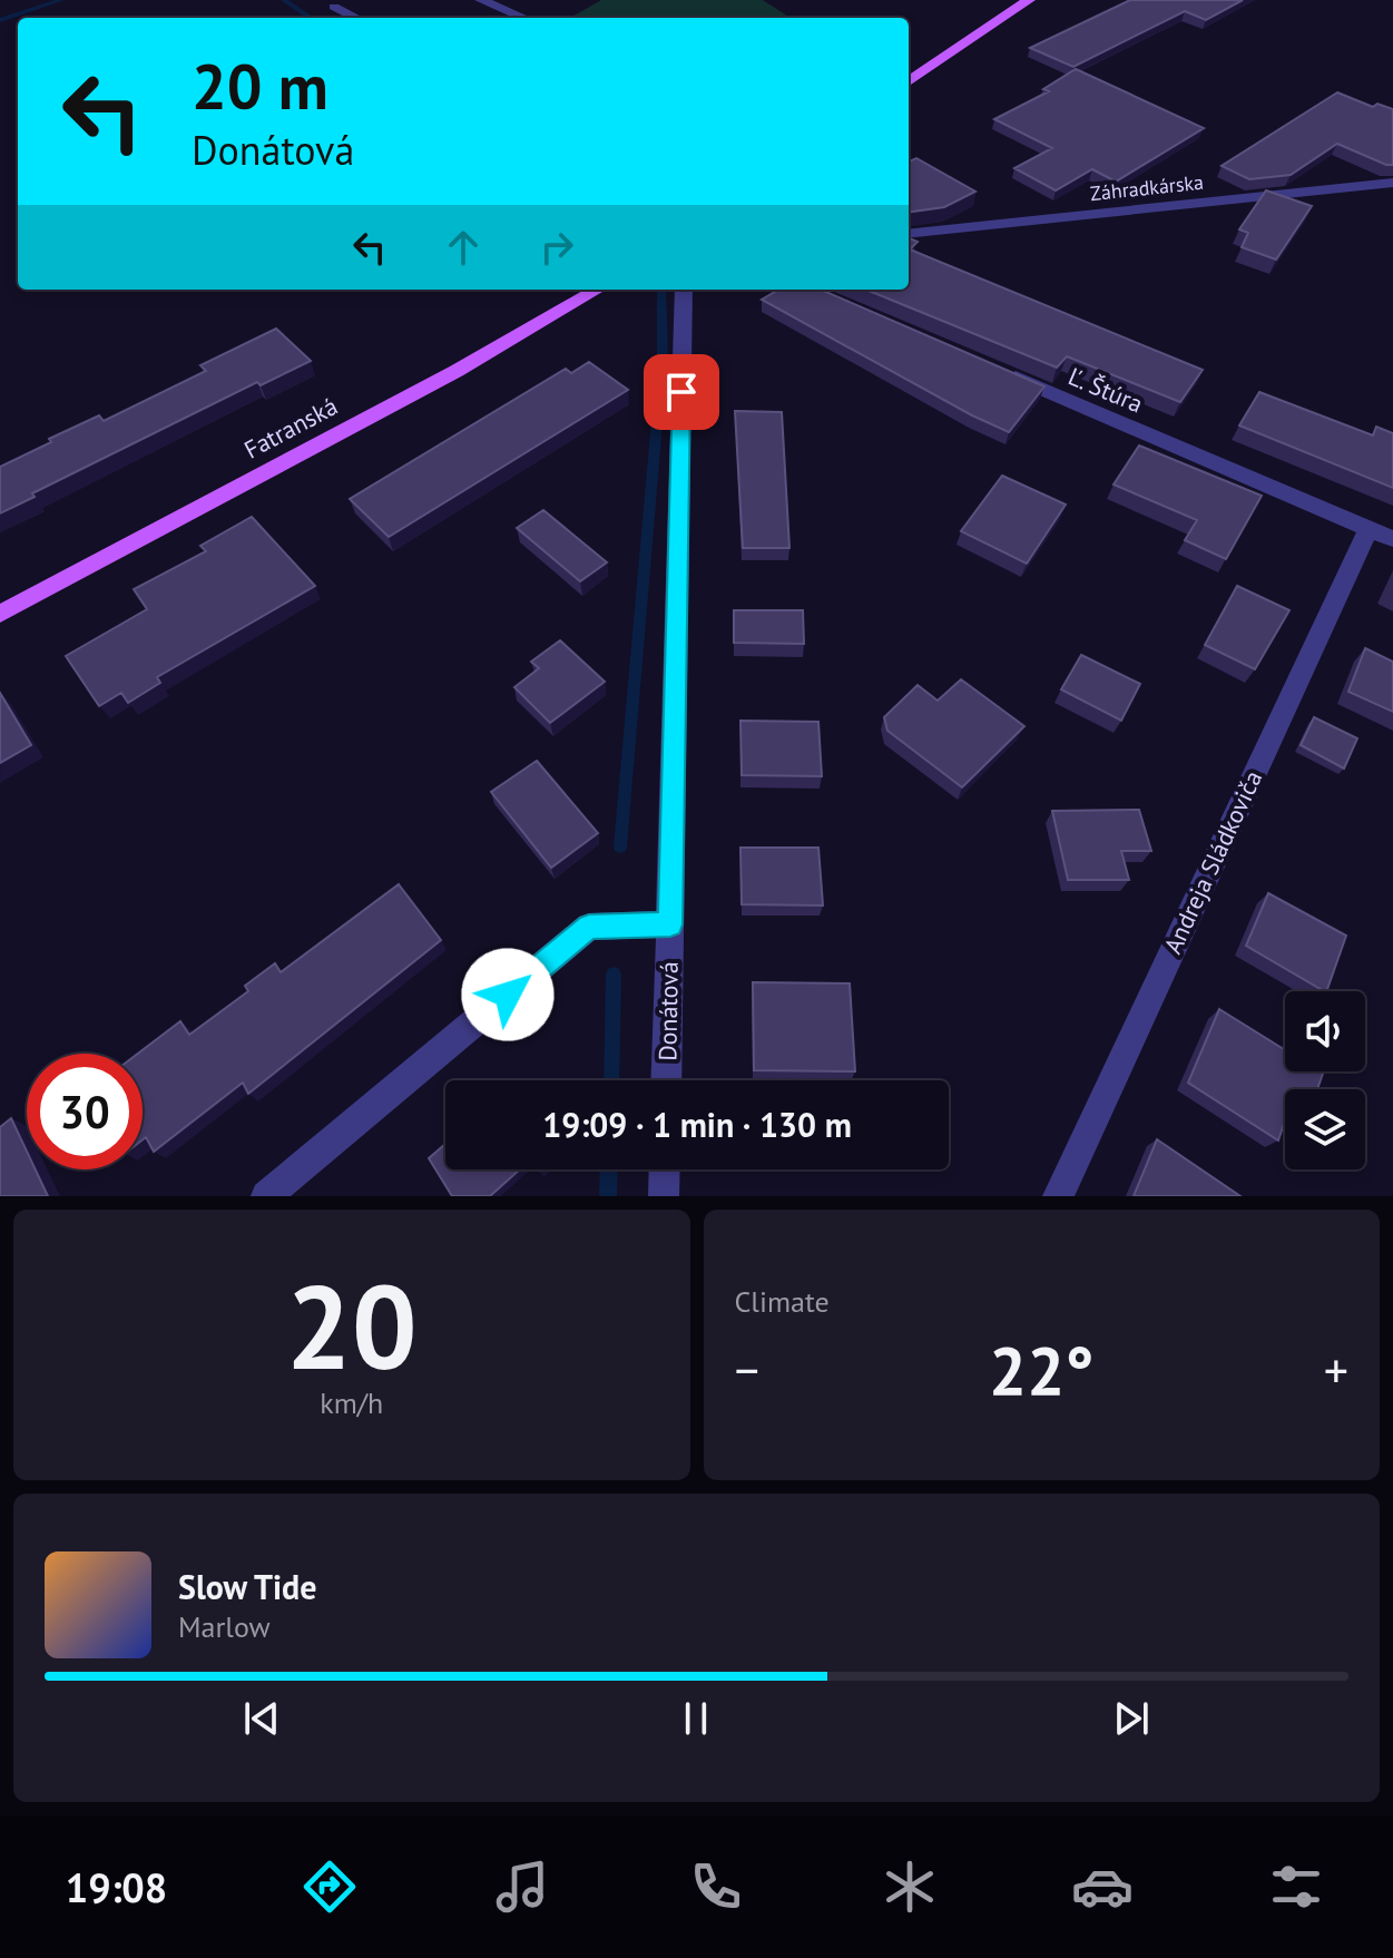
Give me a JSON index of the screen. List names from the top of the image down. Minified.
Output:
{"streets":{"main road":["Fatranská"],"street":["Záhradkárska","Ľ. Štúra","Andreja Sládkoviča","Donátová"]},"crossings":[["Ľ. Štúra","Andreja Sládkoviča"]],"page":{"turn":["20 m","Donátová"],"limit":"30","trip":"19:09 · 1 min · 130 m","tile":[["20","km/h"],"Climate"],"heat":["−","22°","+"],"song":["Slow Tide","Marlow"],"tabs":"19:08"}}
